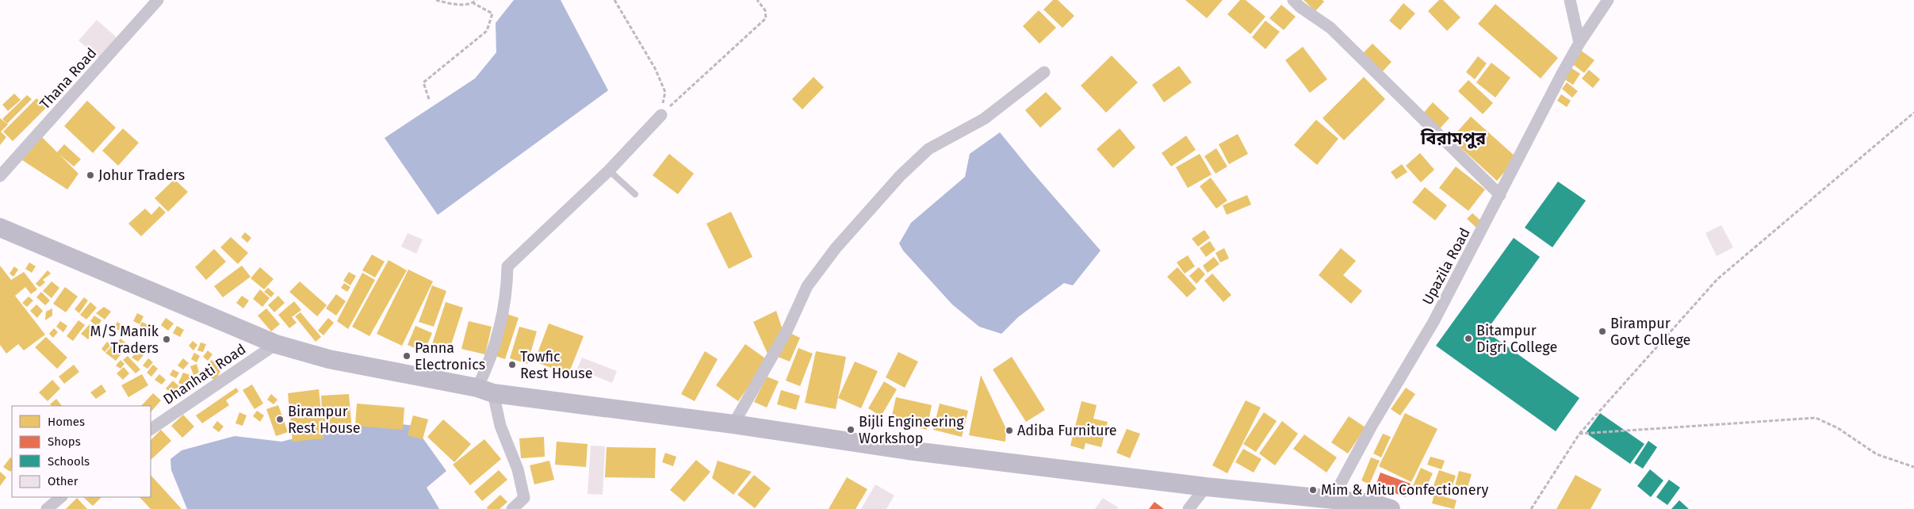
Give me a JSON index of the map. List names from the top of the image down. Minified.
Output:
{"streets":{"street":["Thana Road","Upazila Road","Dhanhati Road"]},"districts":["বিরামপুর"],"places":["Johur Traders","Birampur Govt College","Bitampur Digri College","M/S Manik Traders","Panna Electronics","Towfic Rest House","Birampur Rest House","Bijli Engineering Workshop","Adiba Furniture","Mim & Mitu Confectionery"],"legend":["Homes","Shops","Schools","Other"]}
